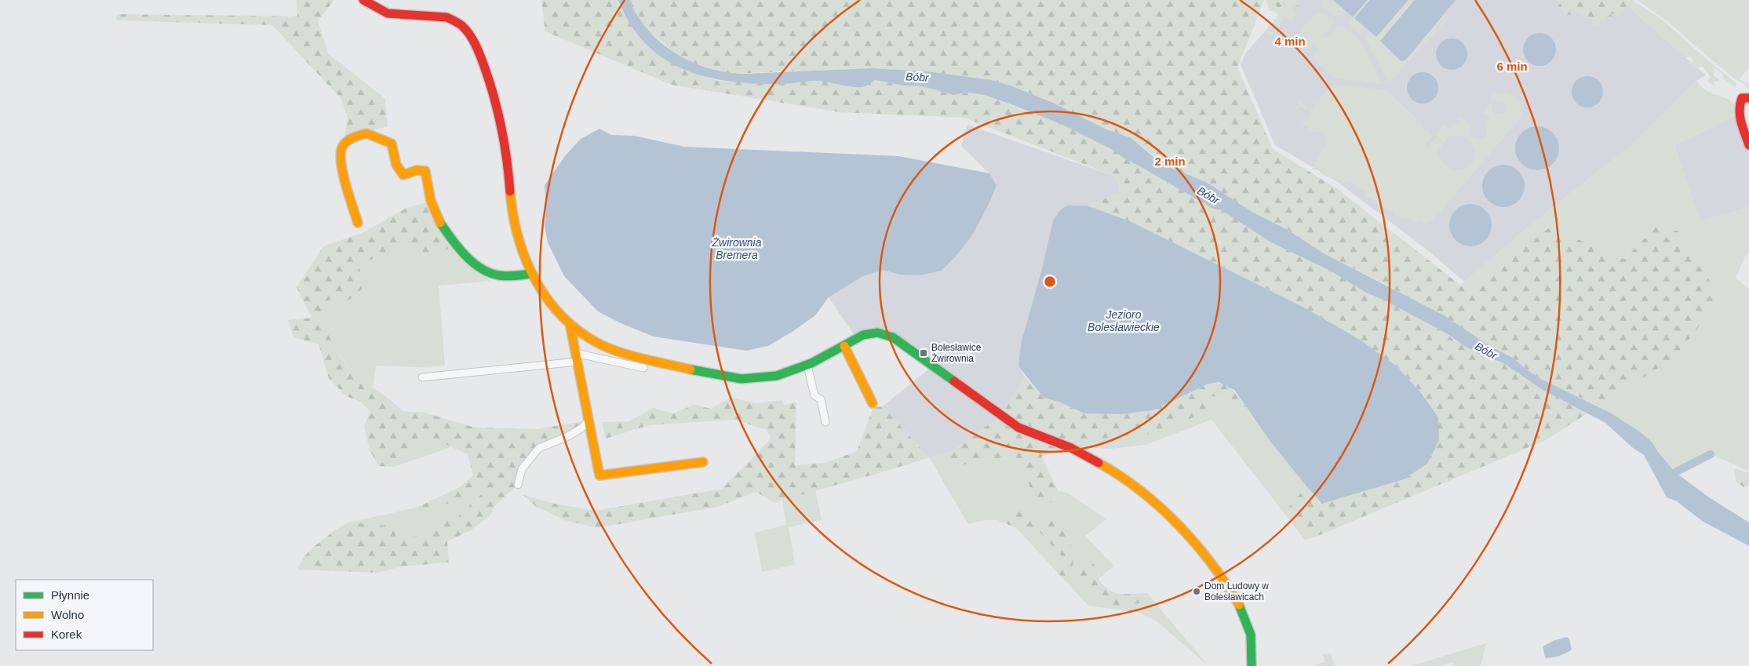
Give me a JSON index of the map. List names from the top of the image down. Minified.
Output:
{"water":["Bóbr","Żwirownia Bremera","Jezioro Bolesławieckie"],"places":{"transit":["Bolesławice Żwirownia"],"other":["Dom Ludowy w Bolesławicach"]},"legend":["Płynnie","Wolno","Korek"],"rings":["4 min","6 min","2 min"]}
